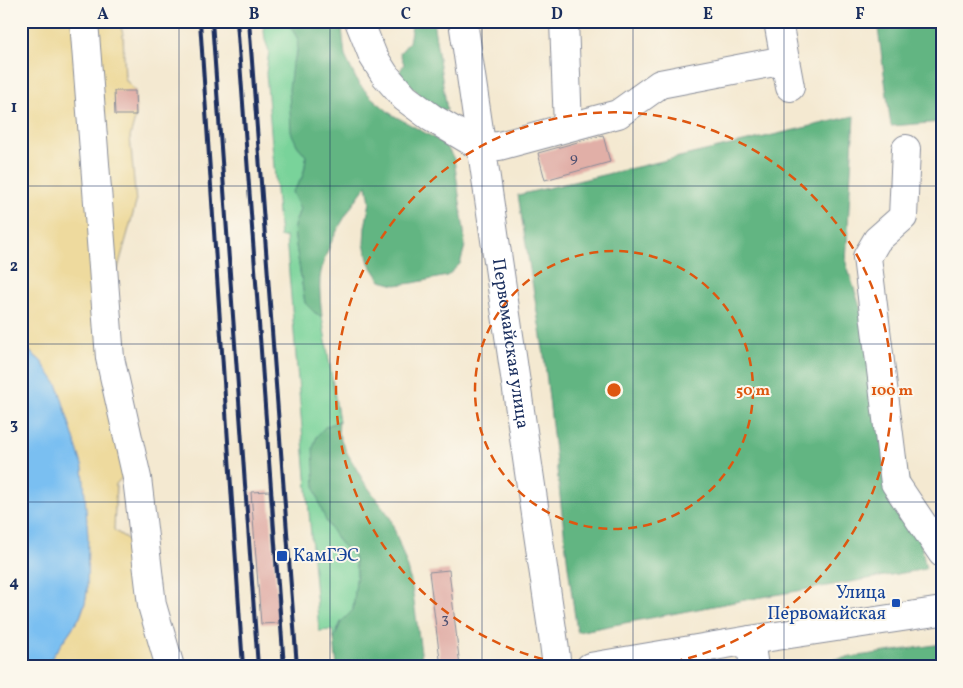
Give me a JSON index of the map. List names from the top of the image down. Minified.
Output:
{"streets":{"main road":["Первомайская улица"]},"places":{"transit":["КамГЭС","Улица Первомайская"]},"house_numbers":["9","3"],"grid":{"columns":["A","B","C","D","E","F"],"rows":["1","2","3","4"]},"rings":["50 m","100 m"]}
